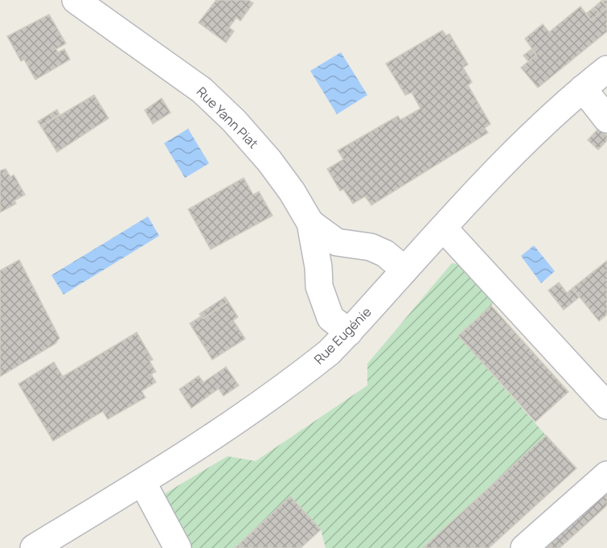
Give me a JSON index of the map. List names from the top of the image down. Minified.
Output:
{"streets":{"street":["Rue Yann Piat","Rue Eugénie"]},"crossings":[["Rue Yann Piat","Rue Eugénie"]]}
